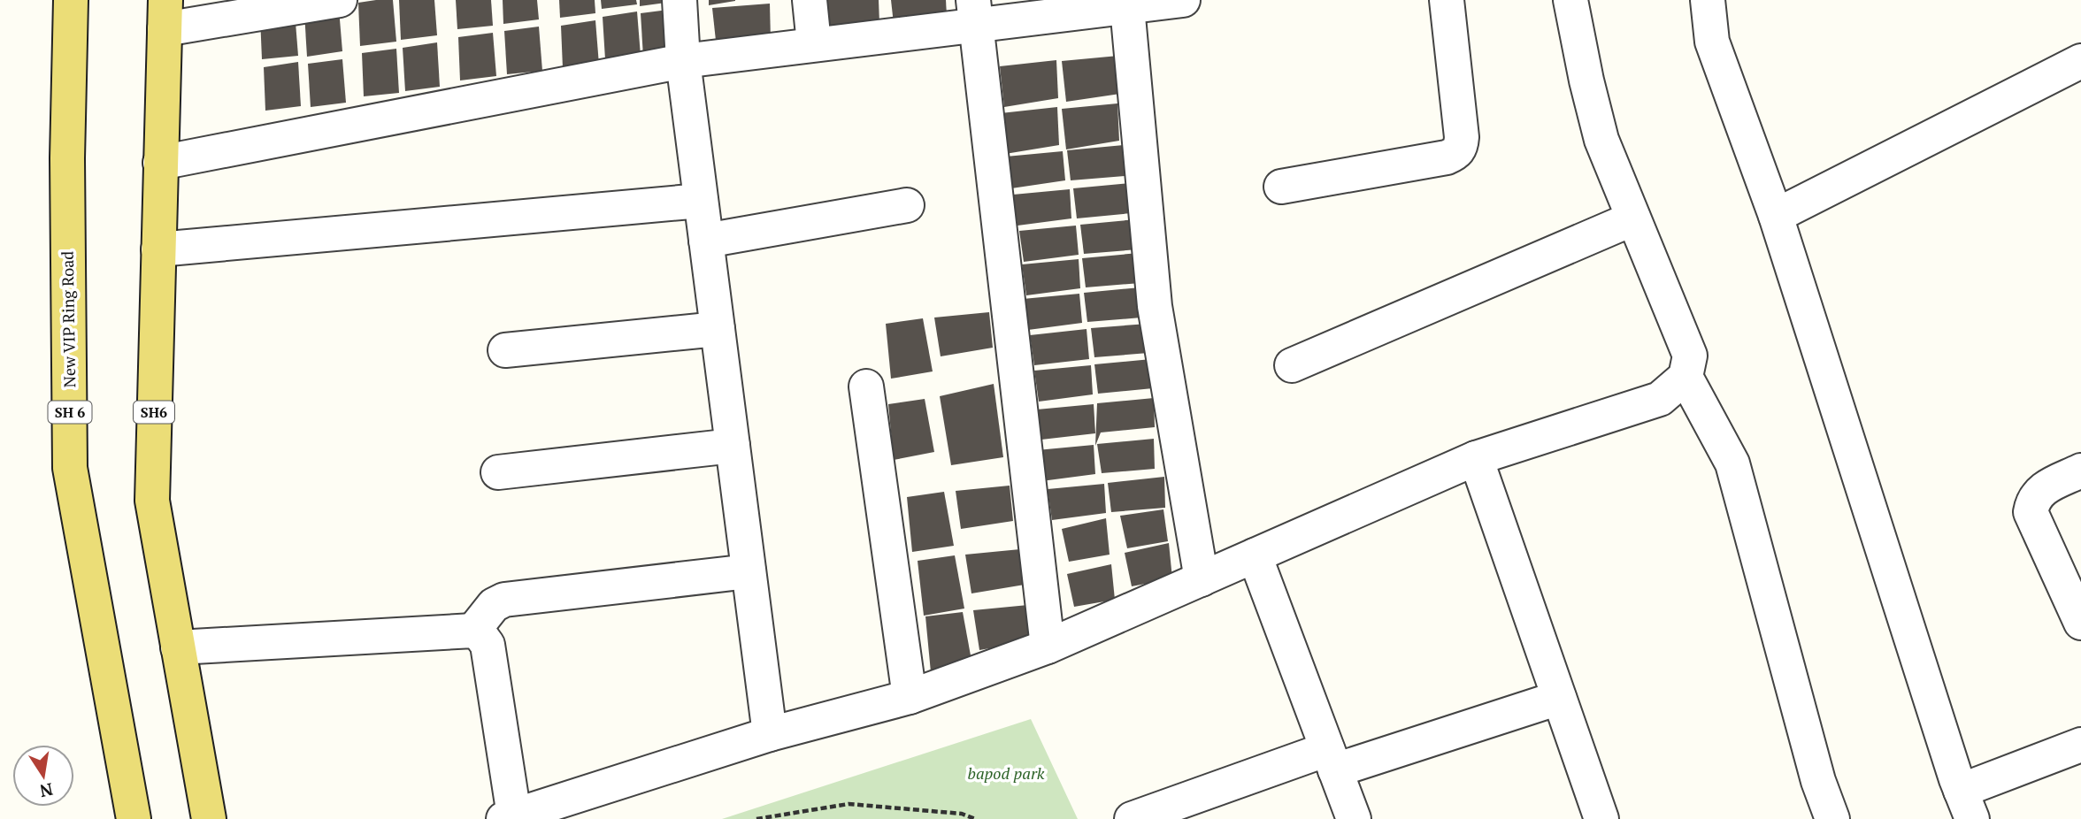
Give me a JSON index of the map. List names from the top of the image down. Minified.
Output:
{"streets":{"main road":["New VIP Ring Road","SH 6","SH6"]},"parks":["bapod park"],"north":"bottom"}
